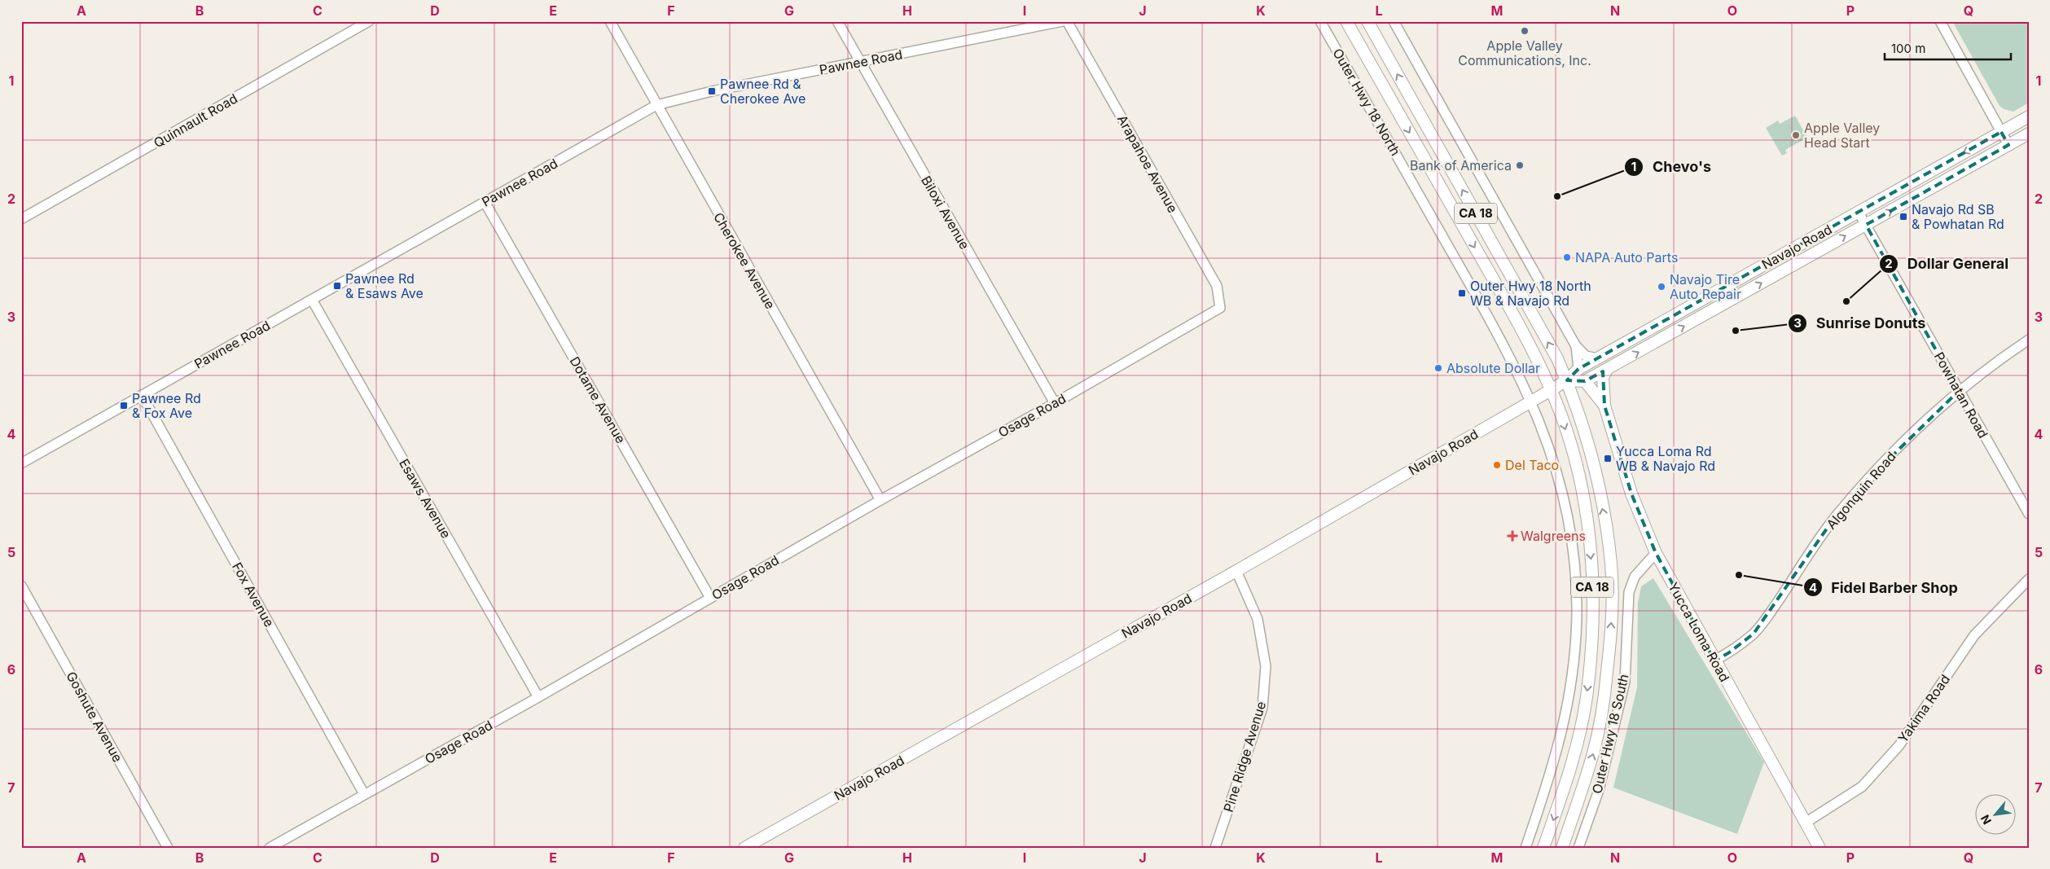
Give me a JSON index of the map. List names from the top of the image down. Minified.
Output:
{"streets":{"main road":["CA 18","Navajo Road","Yucca Loma Road"],"street":["Pawnee Road","Outer Hwy 18 North","Quinnault Road","Arapahoe Avenue","Biloxi Avenue","Cherokee Avenue","Powhatan Road","Dotame Avenue","Osage Road","Algonquin Road","Esaws Avenue","Fox Avenue","Yakima Road","Goshute Avenue","Outer Hwy 18 South","Pine Ridge Avenue"]},"crossings":[["Pawnee Road","Biloxi Avenue"],["Pawnee Road","Cherokee Avenue"],["Pawnee Road","Dotame Avenue"],["Pawnee Road","Esaws Avenue"],["Pawnee Road","Fox Avenue"],["Outer Hwy 18 North","Navajo Road"],["Arapahoe Avenue","Osage Road"],["Biloxi Avenue","Osage Road"],["CA 18","Navajo Road"],["Navajo Road","Powhatan Road"],["Navajo Road","Pine Ridge Avenue"],["Cherokee Avenue","Osage Road"],["Powhatan Road","Algonquin Road"],["Dotame Avenue","Osage Road"],["Osage Road","Esaws Avenue"],["Osage Road","Fox Avenue"],["Algonquin Road","Yucca Loma Road"],["Yucca Loma Road","Yakima Road"],["Yucca Loma Road","Outer Hwy 18 South"]],"places":{"other":["Apple Valley Communications, Inc.","Apple Valley Head Start","Bank of America","Chevo's","NAPA Auto Parts","Navajo Tire Auto Repair","Dollar General","Sunrise Donuts","Absolute Dollar","Del Taco","Fidel Barber Shop"],"transit":["Pawnee Rd & Cherokee Ave","Navajo Rd SB & Powhatan Rd","Pawnee Rd & Esaws Ave","Outer Hwy 18 North WB & Navajo Rd","Pawnee Rd & Fox Ave","Yucca Loma Rd WB & Navajo Rd"],"health":["Walgreens"]},"scale_bar":"100 m","north":"bottom left","grid":{"columns":["A","B","C","D","E","F","G","H","I","J","K","L","M","N","O","P","Q"],"rows":["1","2","3","4","5","6","7"]}}
